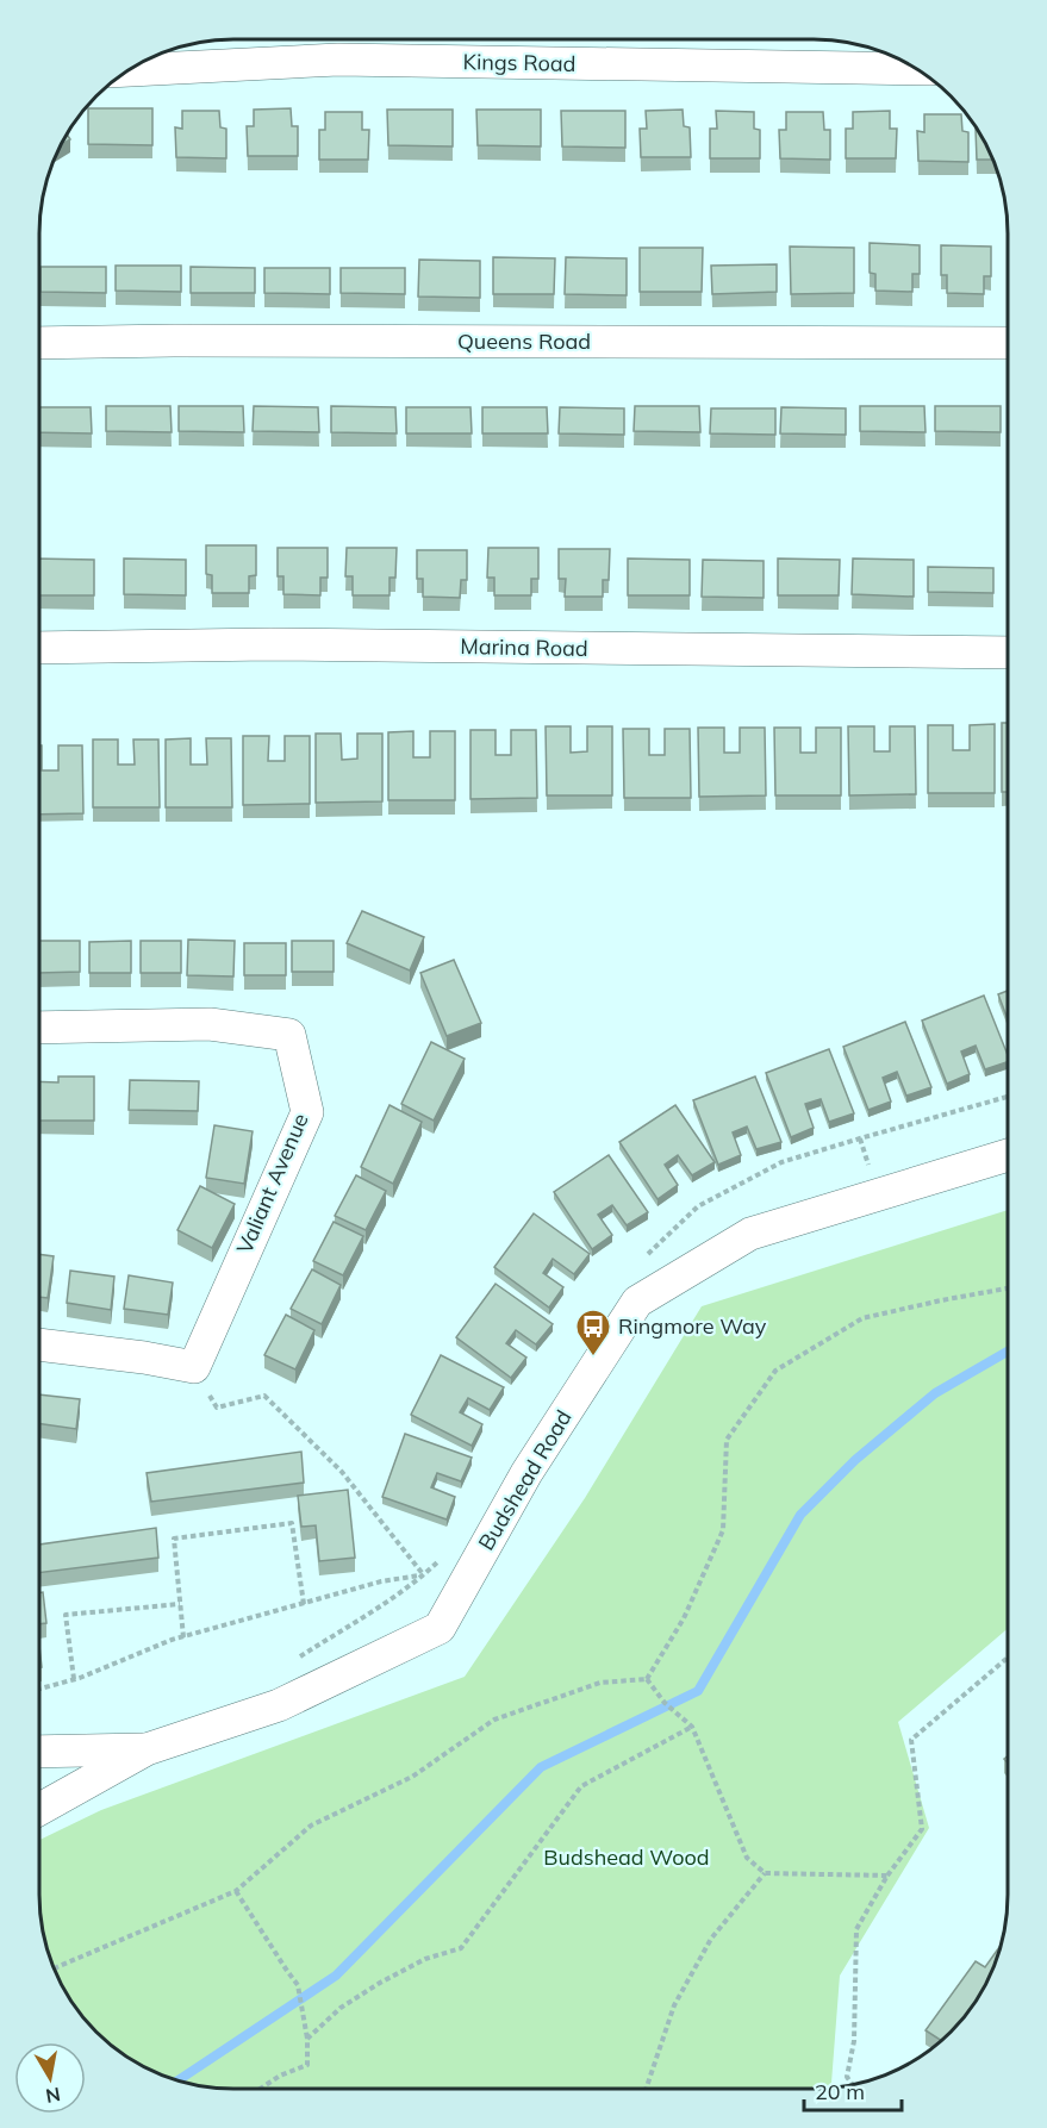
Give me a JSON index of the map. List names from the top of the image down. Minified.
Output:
{"streets":{"street":["Kings Road","Queens Road","Marina Road","Valiant Avenue","Budshead Road"]},"parks":["Budshead Wood"],"places":{"bus stop":["Ringmore Way"]},"scale_bar":"20 m","north":"bottom"}
